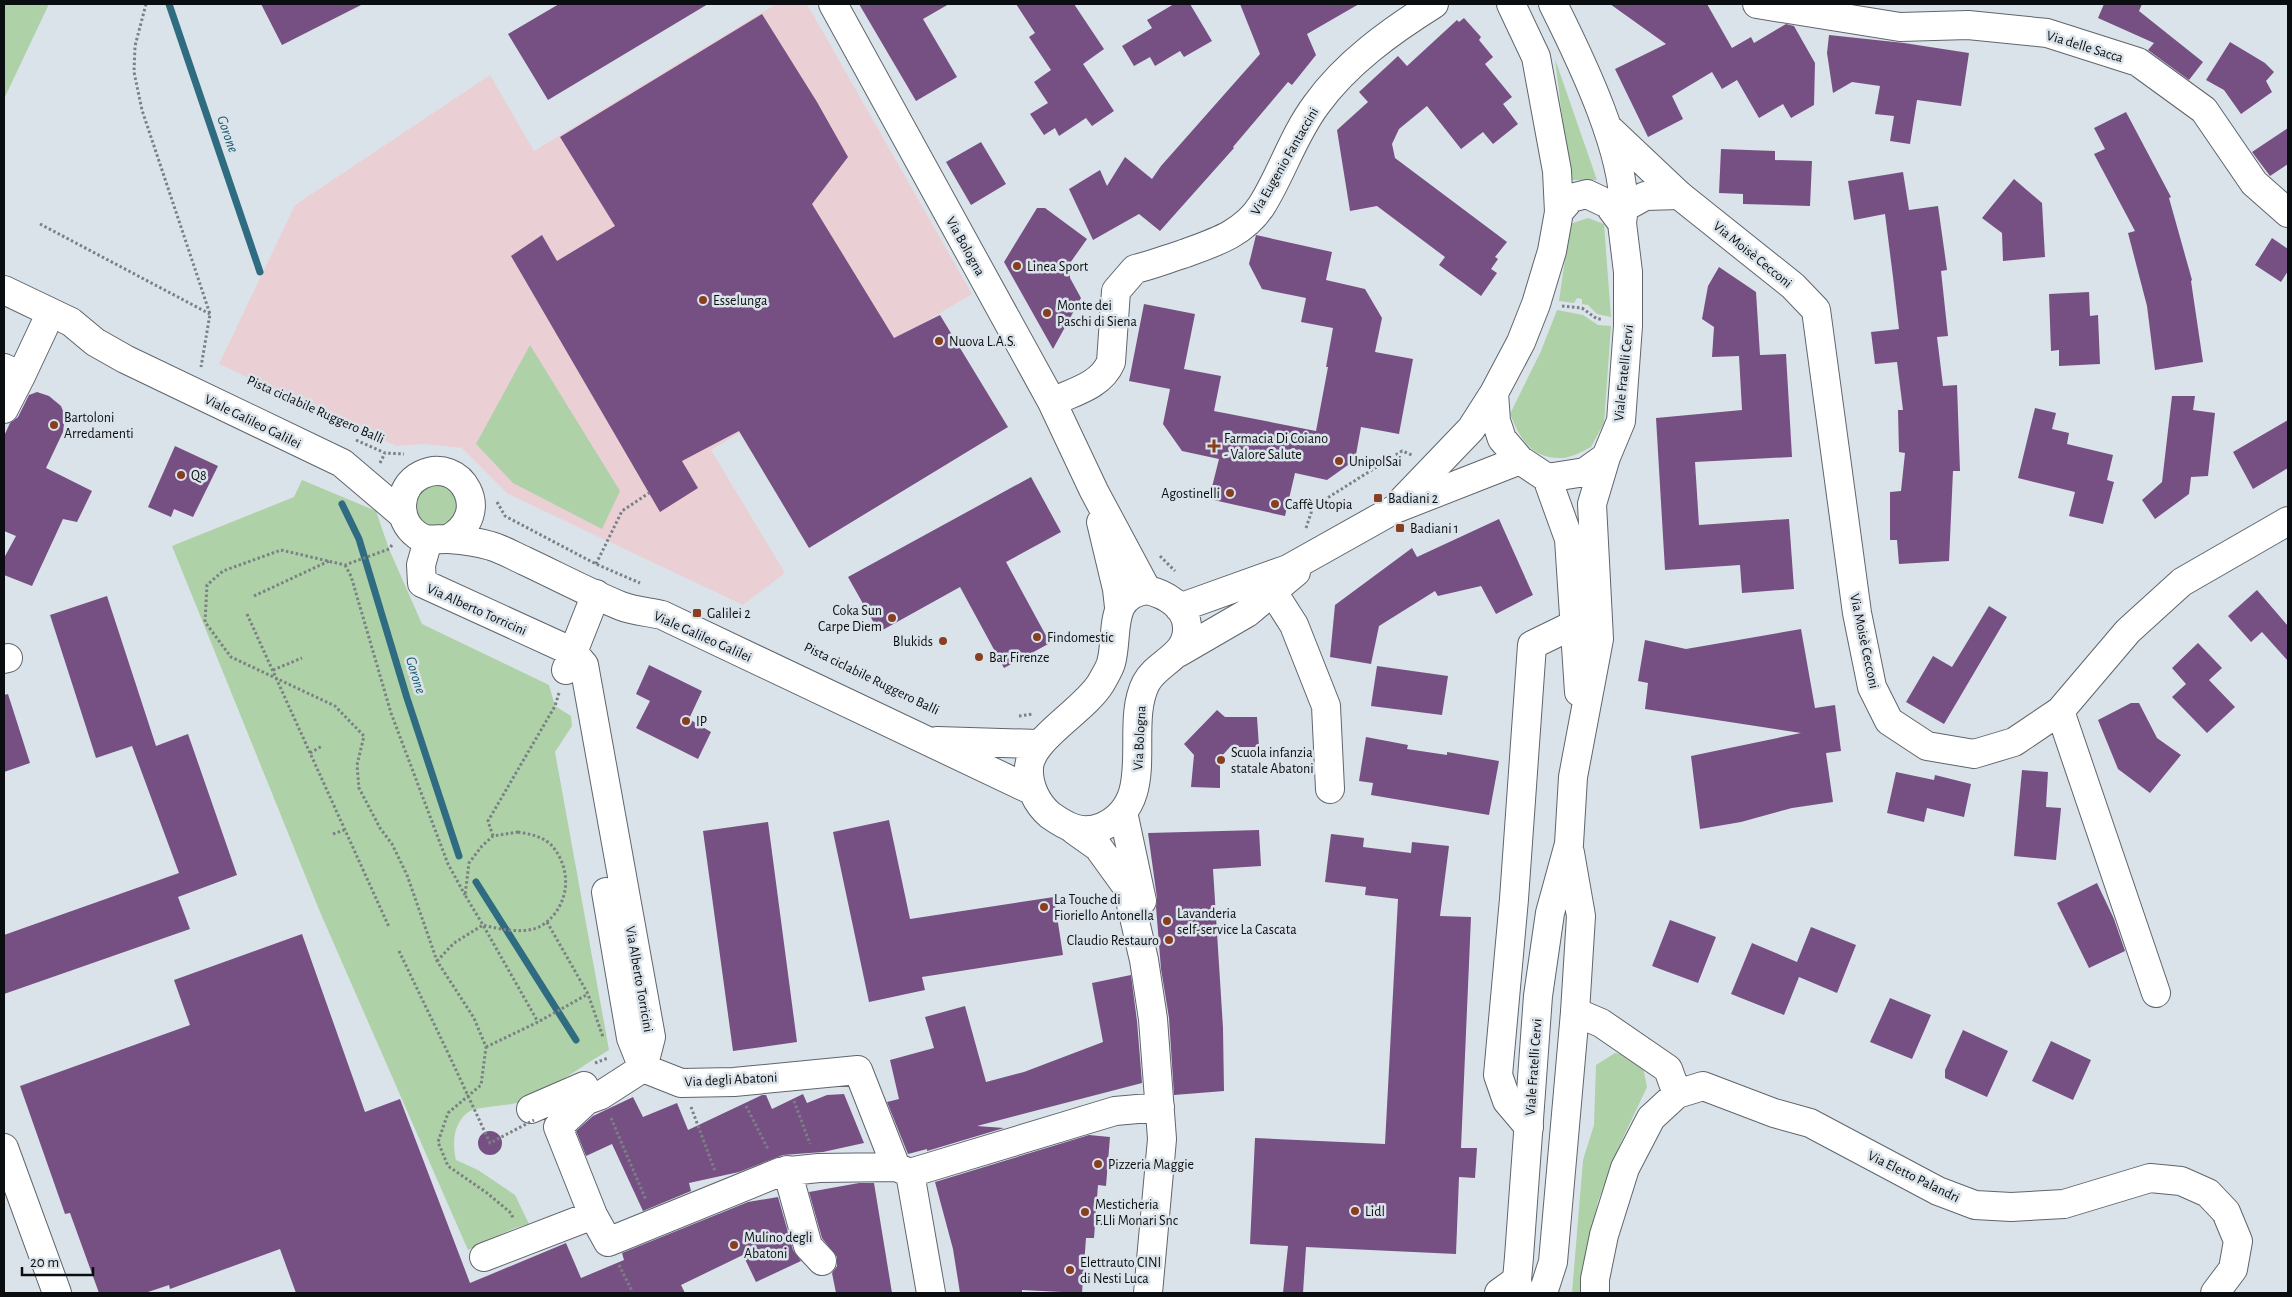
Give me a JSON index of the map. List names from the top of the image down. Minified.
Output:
{"streets":{"street":["Via delle Sacca","Via Eugenio Fantaccini","Via Bologna","Via Moisè Cecconi","Viale Fratelli Cervi","Viale Galileo Galilei","Via Alberto Torricini","Via degli Abatoni","Via Eletto Palandri"],"path":["Pista ciclabile Ruggero Balli"]},"crossings":[["Via Eugenio Fantaccini","Via Bologna"],["Viale Galileo Galilei","Via Alberto Torricini"],["Via Alberto Torricini","Via degli Abatoni"]],"water":["Gorone"],"places":{"other":["Linea Sport","Esselunga","Monte dei Paschi di Siena","Nuova L.A.S.","Bartoloni Arredamenti","UnipolSai","Q8","Agostinelli","Caffè Utopia","Coka Sun Carpe Diem","Findomestic","Blukids","Bar Firenze","IP","Scuola infanzia statale Abatoni","La Touche di Fioriello Antonella","Lavanderia self-service La Cascata","Claudio Restauro","Pizzeria Maggie","Lidl","Mesticheria F.Lli Monari Snc","Mulino degli Abatoni","Elettrauto CINI di Nesti Luca"],"health":["Farmacia Di Coiano - Valore Salute"],"transit":["Badiani 2","Badiani 1","Galilei 2"]},"scale_bar":"20 m"}
